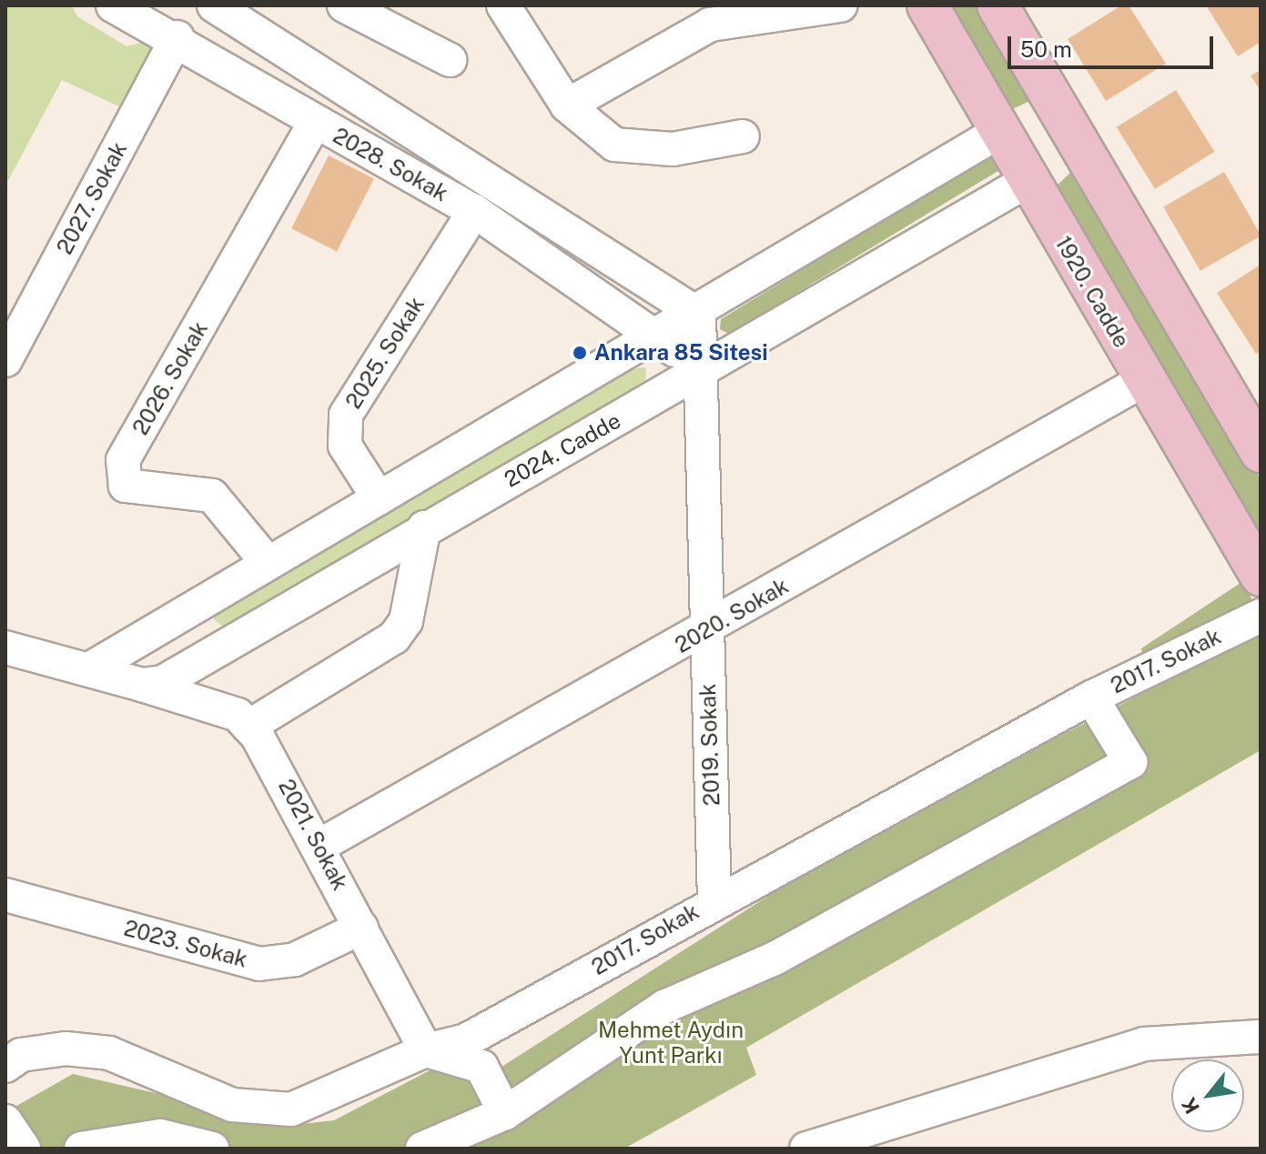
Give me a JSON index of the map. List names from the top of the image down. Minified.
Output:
{"streets":{"main road":["1920. Cadde"],"street":["2028. Sokak","2027. Sokak","2025. Sokak","2026. Sokak","2024. Cadde","2020. Sokak","2017. Sokak","2019. Sokak","2021. Sokak","2023. Sokak"]},"crossings":[["2028. Sokak","2027. Sokak"],["2028. Sokak","2025. Sokak"],["2028. Sokak","2026. Sokak"],["2028. Sokak","2024. Cadde"],["2028. Sokak","2019. Sokak"],["1920. Cadde","2024. Cadde"],["1920. Cadde","2020. Sokak"],["2024. Cadde","2019. Sokak"],["2024. Cadde","2021. Sokak"],["2020. Sokak","2019. Sokak"],["2020. Sokak","2021. Sokak"],["2017. Sokak","2019. Sokak"],["2017. Sokak","2021. Sokak"],["2021. Sokak","2023. Sokak"]],"parks":["Mehmet Aydın Yunt Parkı"],"places":["Ankara 85 Sitesi"],"scale_bar":"50 m","north":"bottom left"}
